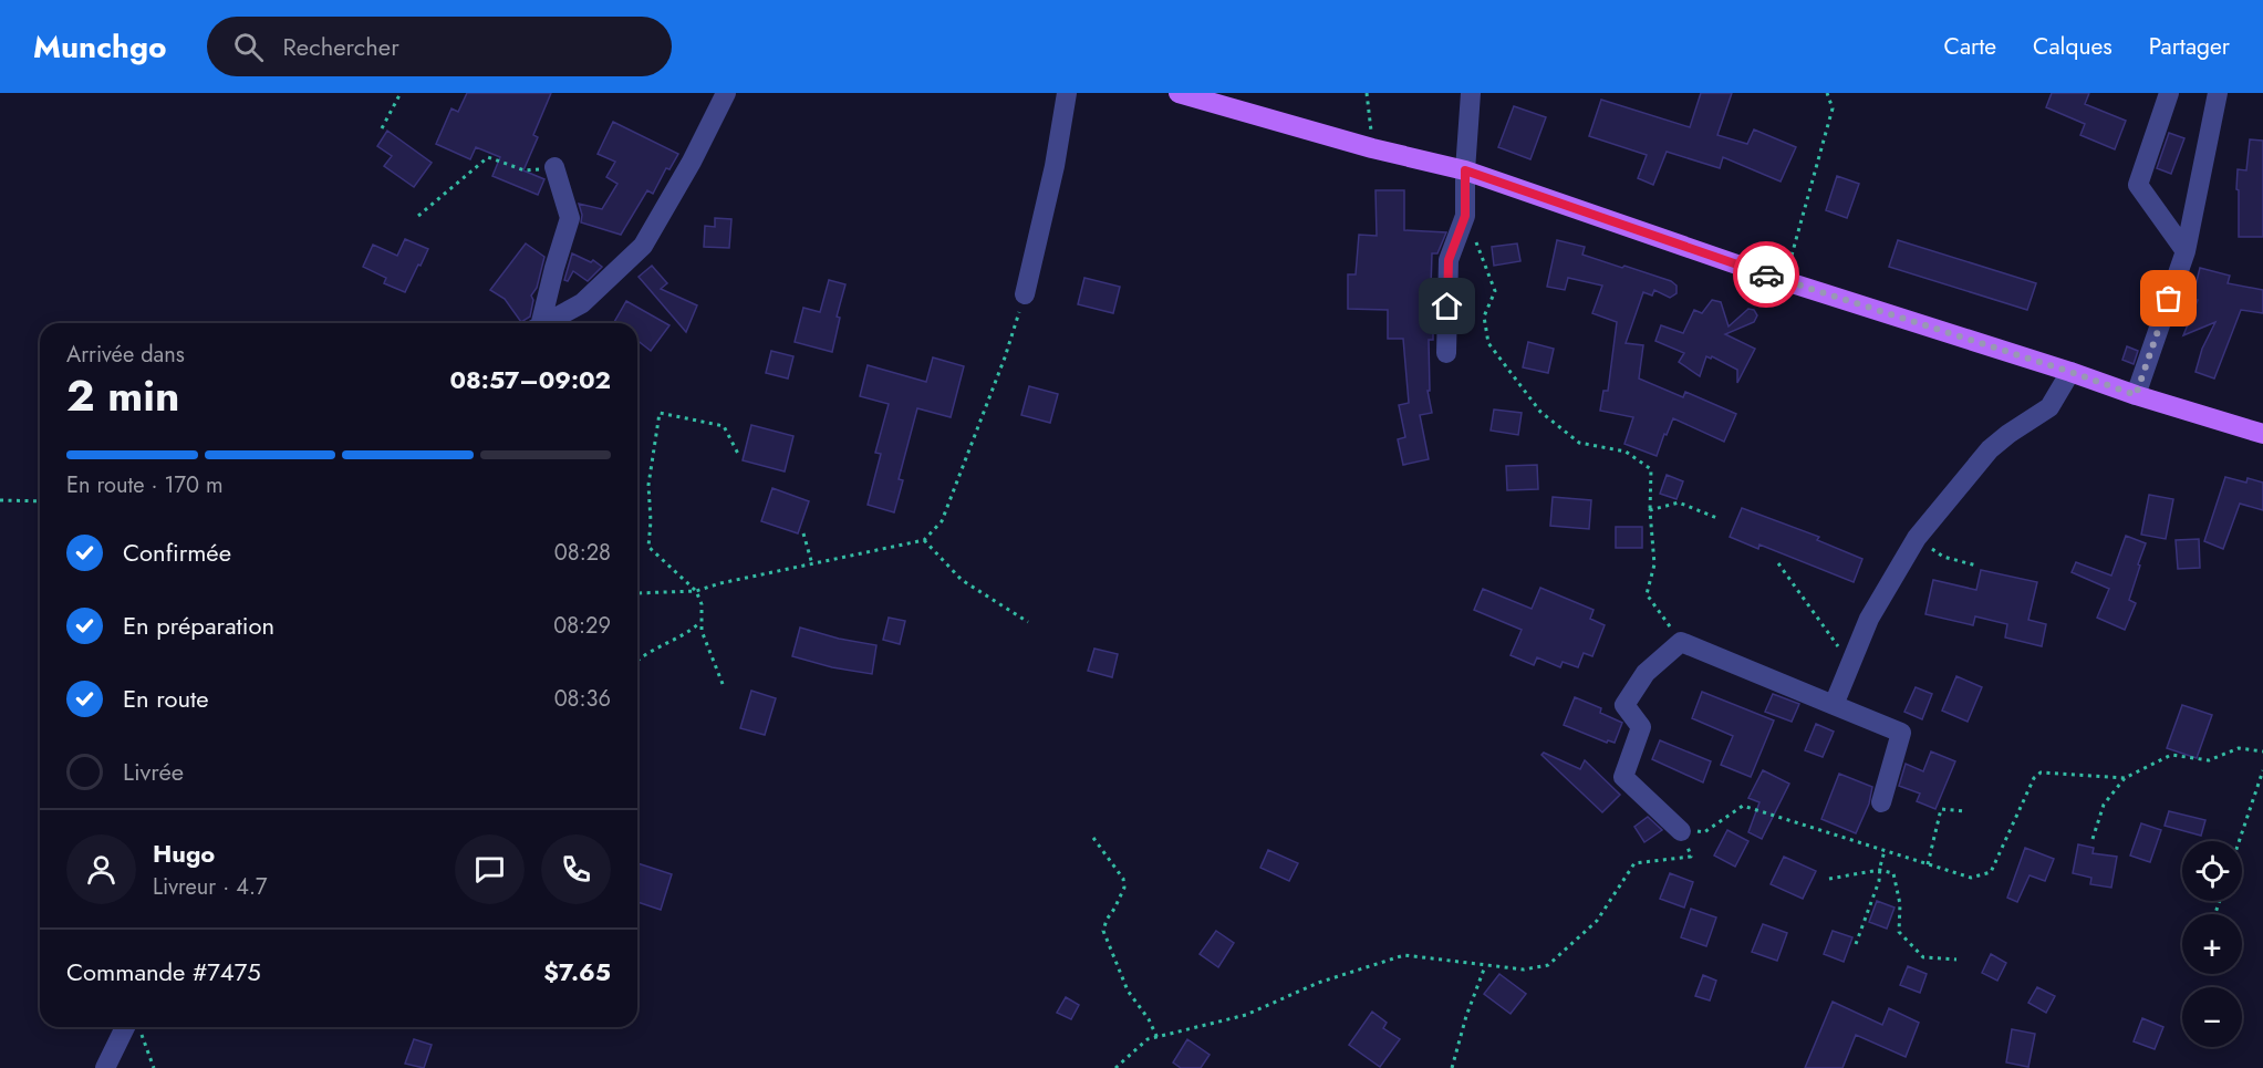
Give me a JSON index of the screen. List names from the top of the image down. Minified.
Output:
{"page":{"header":"Munchgo","search":"Rechercher","nav":["Carte","Calques","Partager"],"heading":["2 min","Arrivée dans","08:57–09:02"],"panel":["Hugo","Livreur · 4.7","Commande #7475","$7.65"],"bar":"En route · 170 m","list":[["Confirmée","08:28"],["En préparation","08:29"],["En route","08:36"],"Livrée"],"map_buttons":["+","−"]}}
